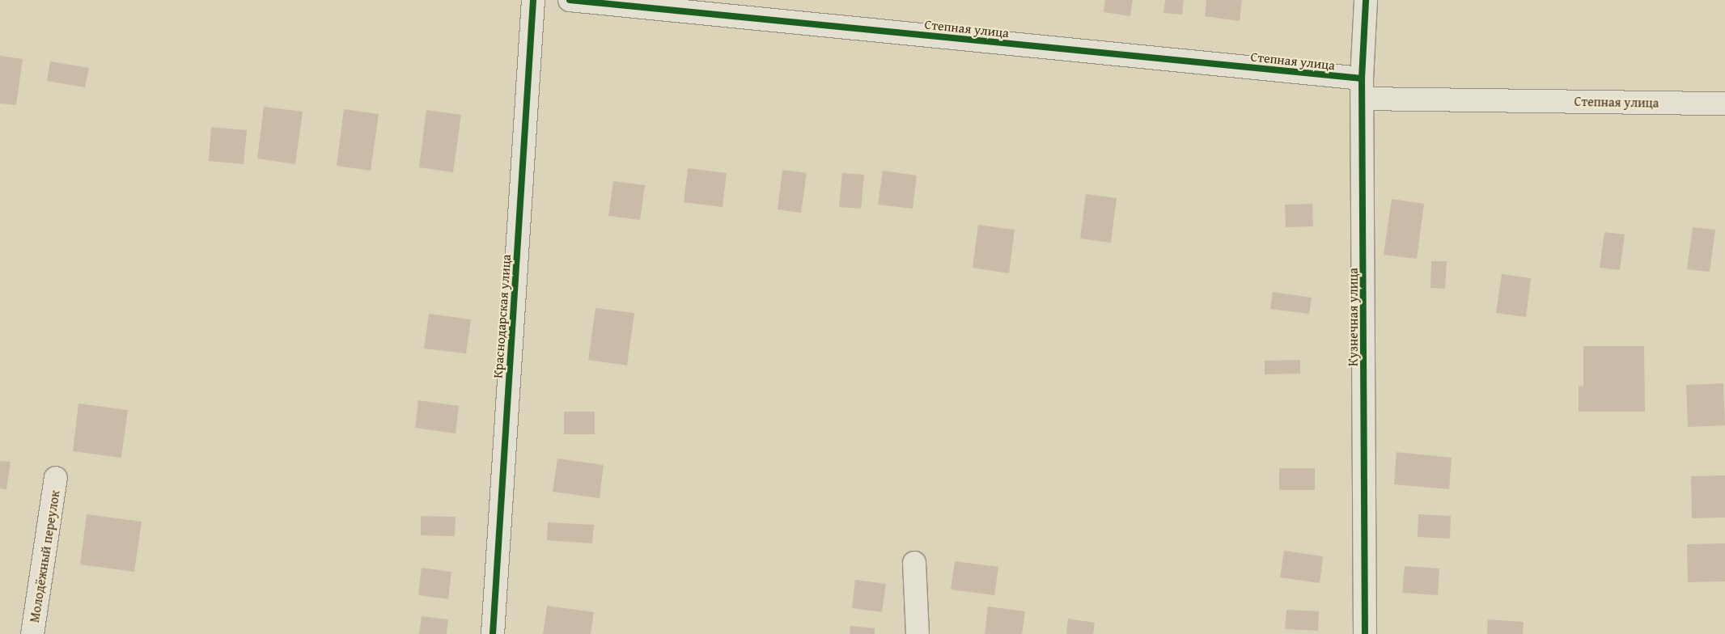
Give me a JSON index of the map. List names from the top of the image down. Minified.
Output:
{"streets":{"street":["Степная улица","Краснодарская улица","Кузнечная улица","Молодёжный переулок"]},"crossings":[["Степная улица","Кузнечная улица"]]}
